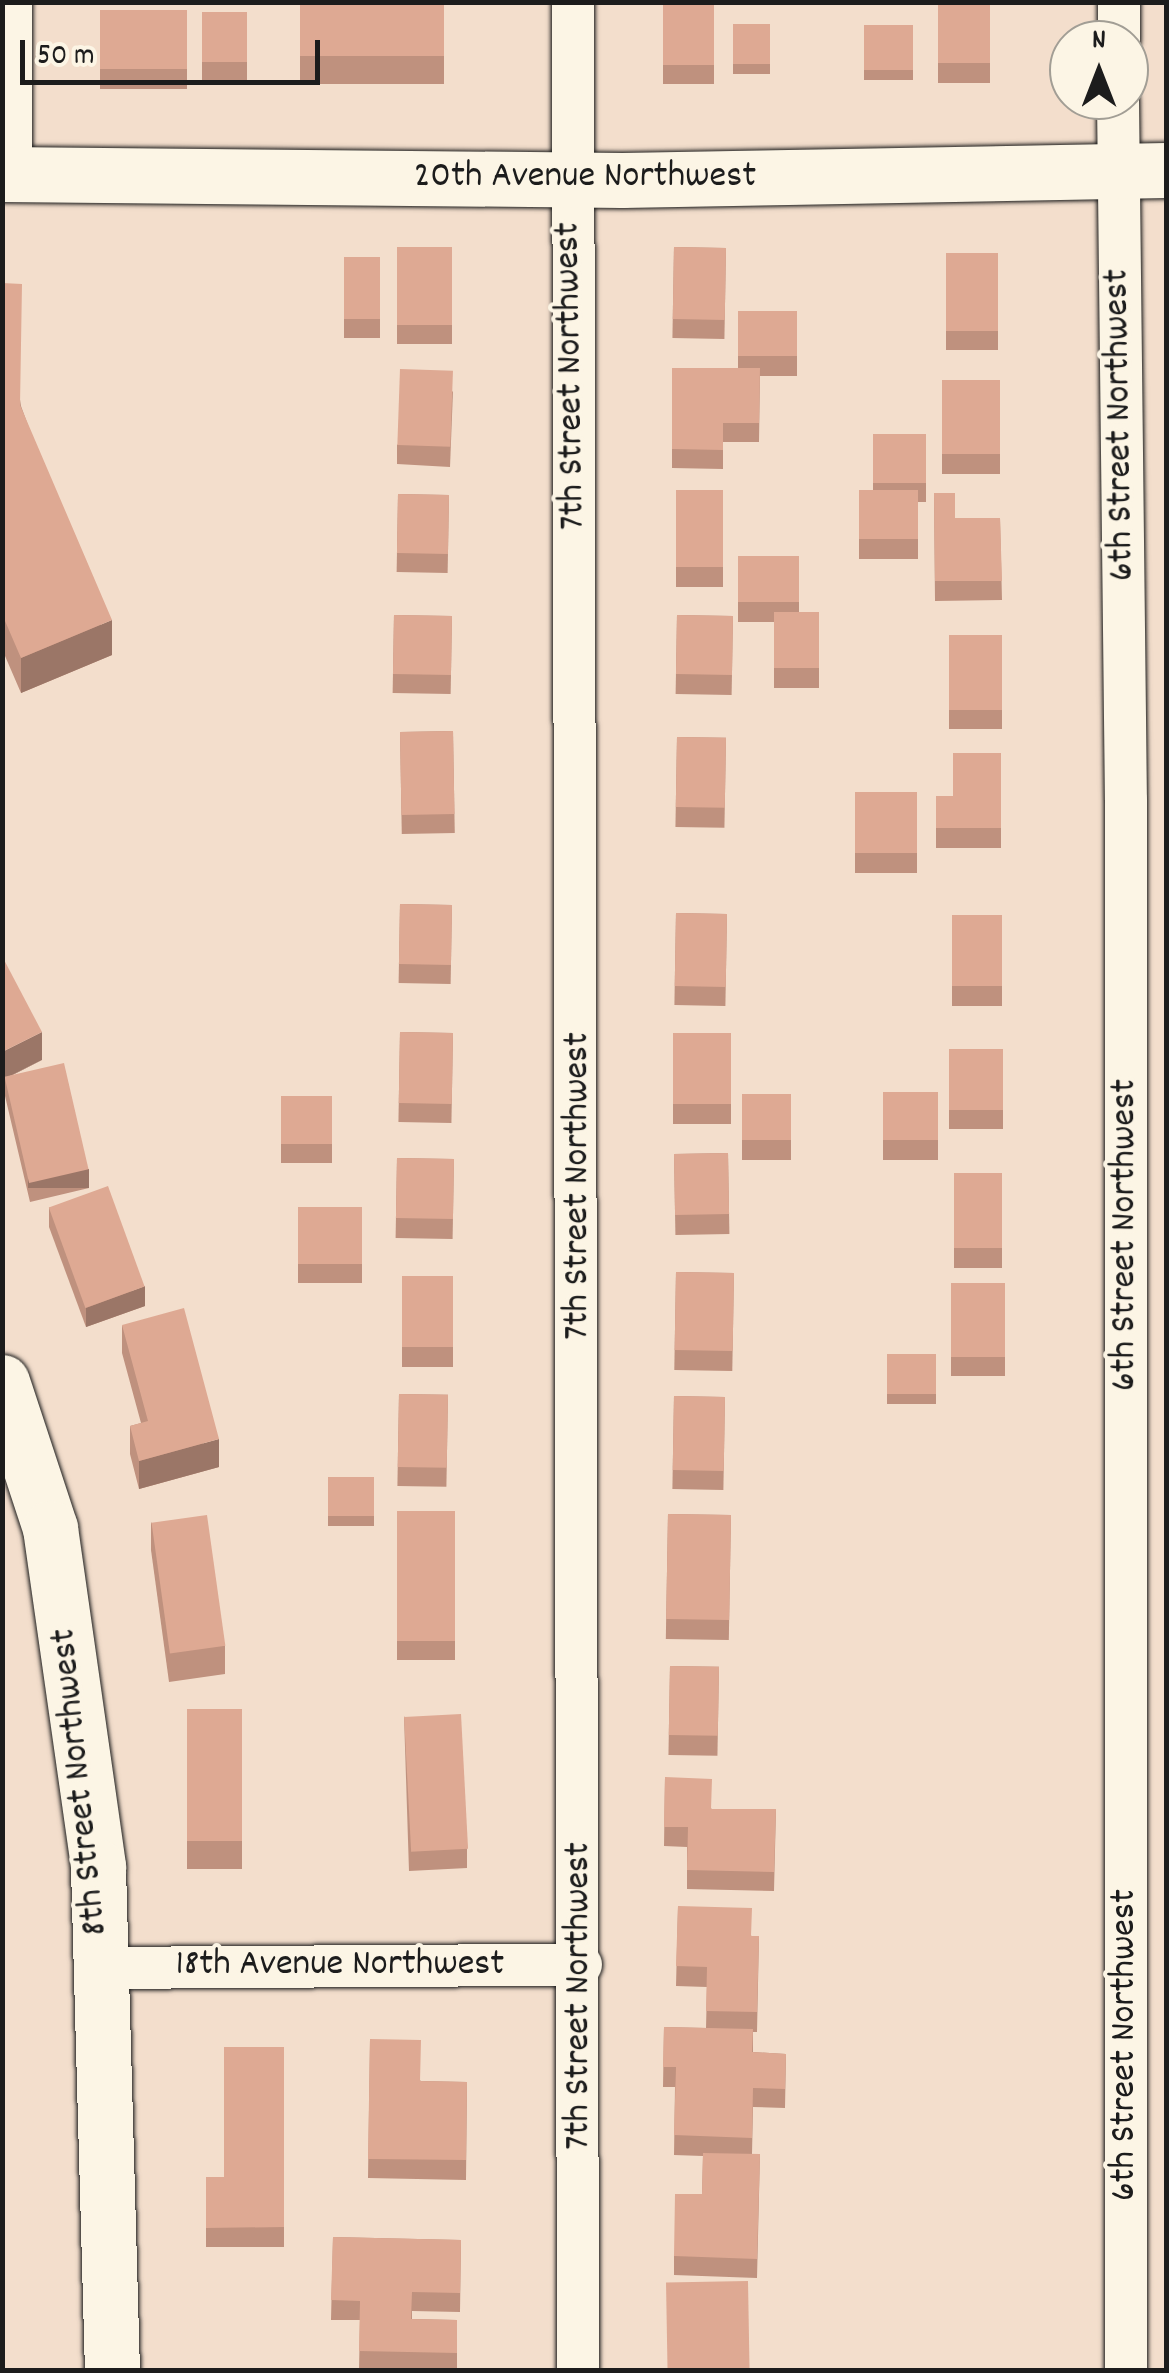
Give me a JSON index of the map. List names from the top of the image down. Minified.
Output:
{"streets":{"street":["20th Avenue Northwest","7th Street Northwest","6th Street Northwest","8th Street Northwest","18th Avenue Northwest"]},"crossings":[["20th Avenue Northwest","7th Street Northwest"],["20th Avenue Northwest","6th Street Northwest"],["7th Street Northwest","18th Avenue Northwest"],["8th Street Northwest","18th Avenue Northwest"]],"scale_bar":"50 m","north":"top"}
